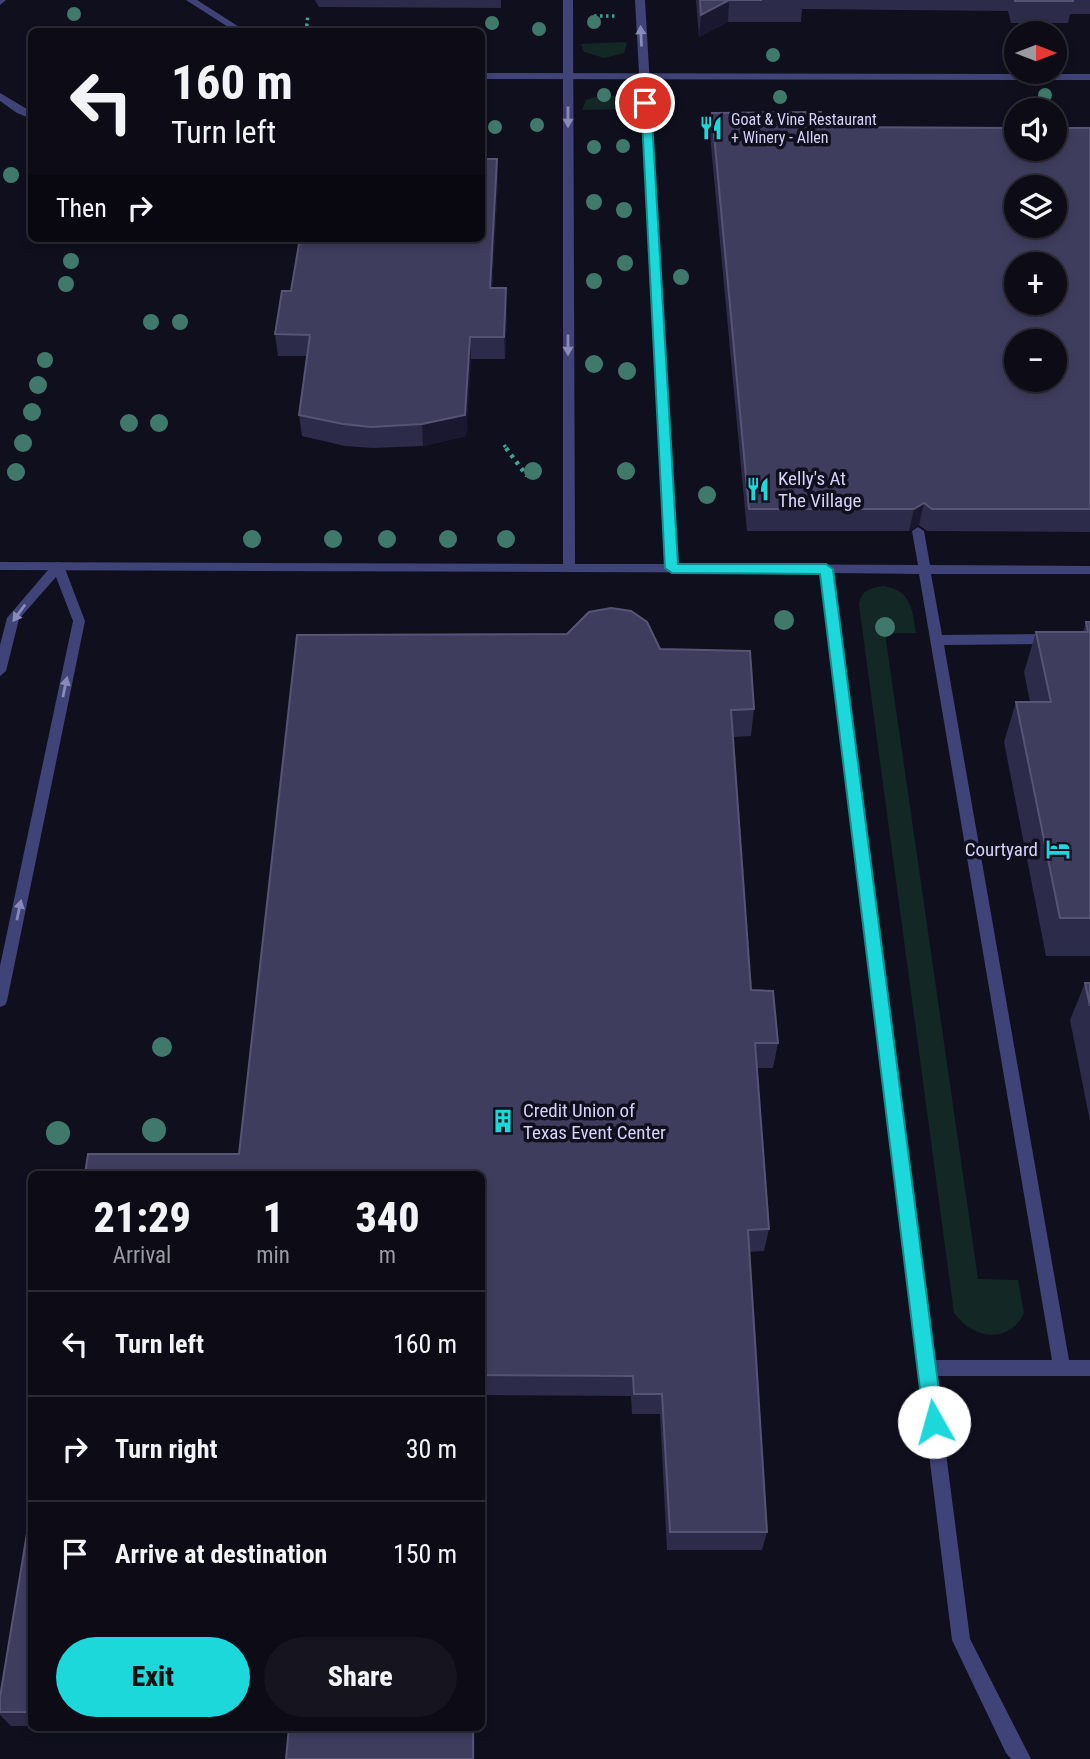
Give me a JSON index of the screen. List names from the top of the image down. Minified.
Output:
{"places":{"restaurant":["Goat & Vine Restaurant + Winery - Allen","Kelly's At The Village"],"hotel":["Courtyard"],"building":["Credit Union of Texas Event Center"]},"north":"right","page":{"map_buttons":["+","−"],"turn":["160 m","Turn left"],"then":"Then","eta":["21:29","Arrival","1","min","340","m"],"list":[{"name":"Turn left","value":"160 m"},{"name":"Turn right","value":"30 m"},{"name":"Arrive at destination","value":"150 m"}],"buttons":["Exit","Share"]}}
